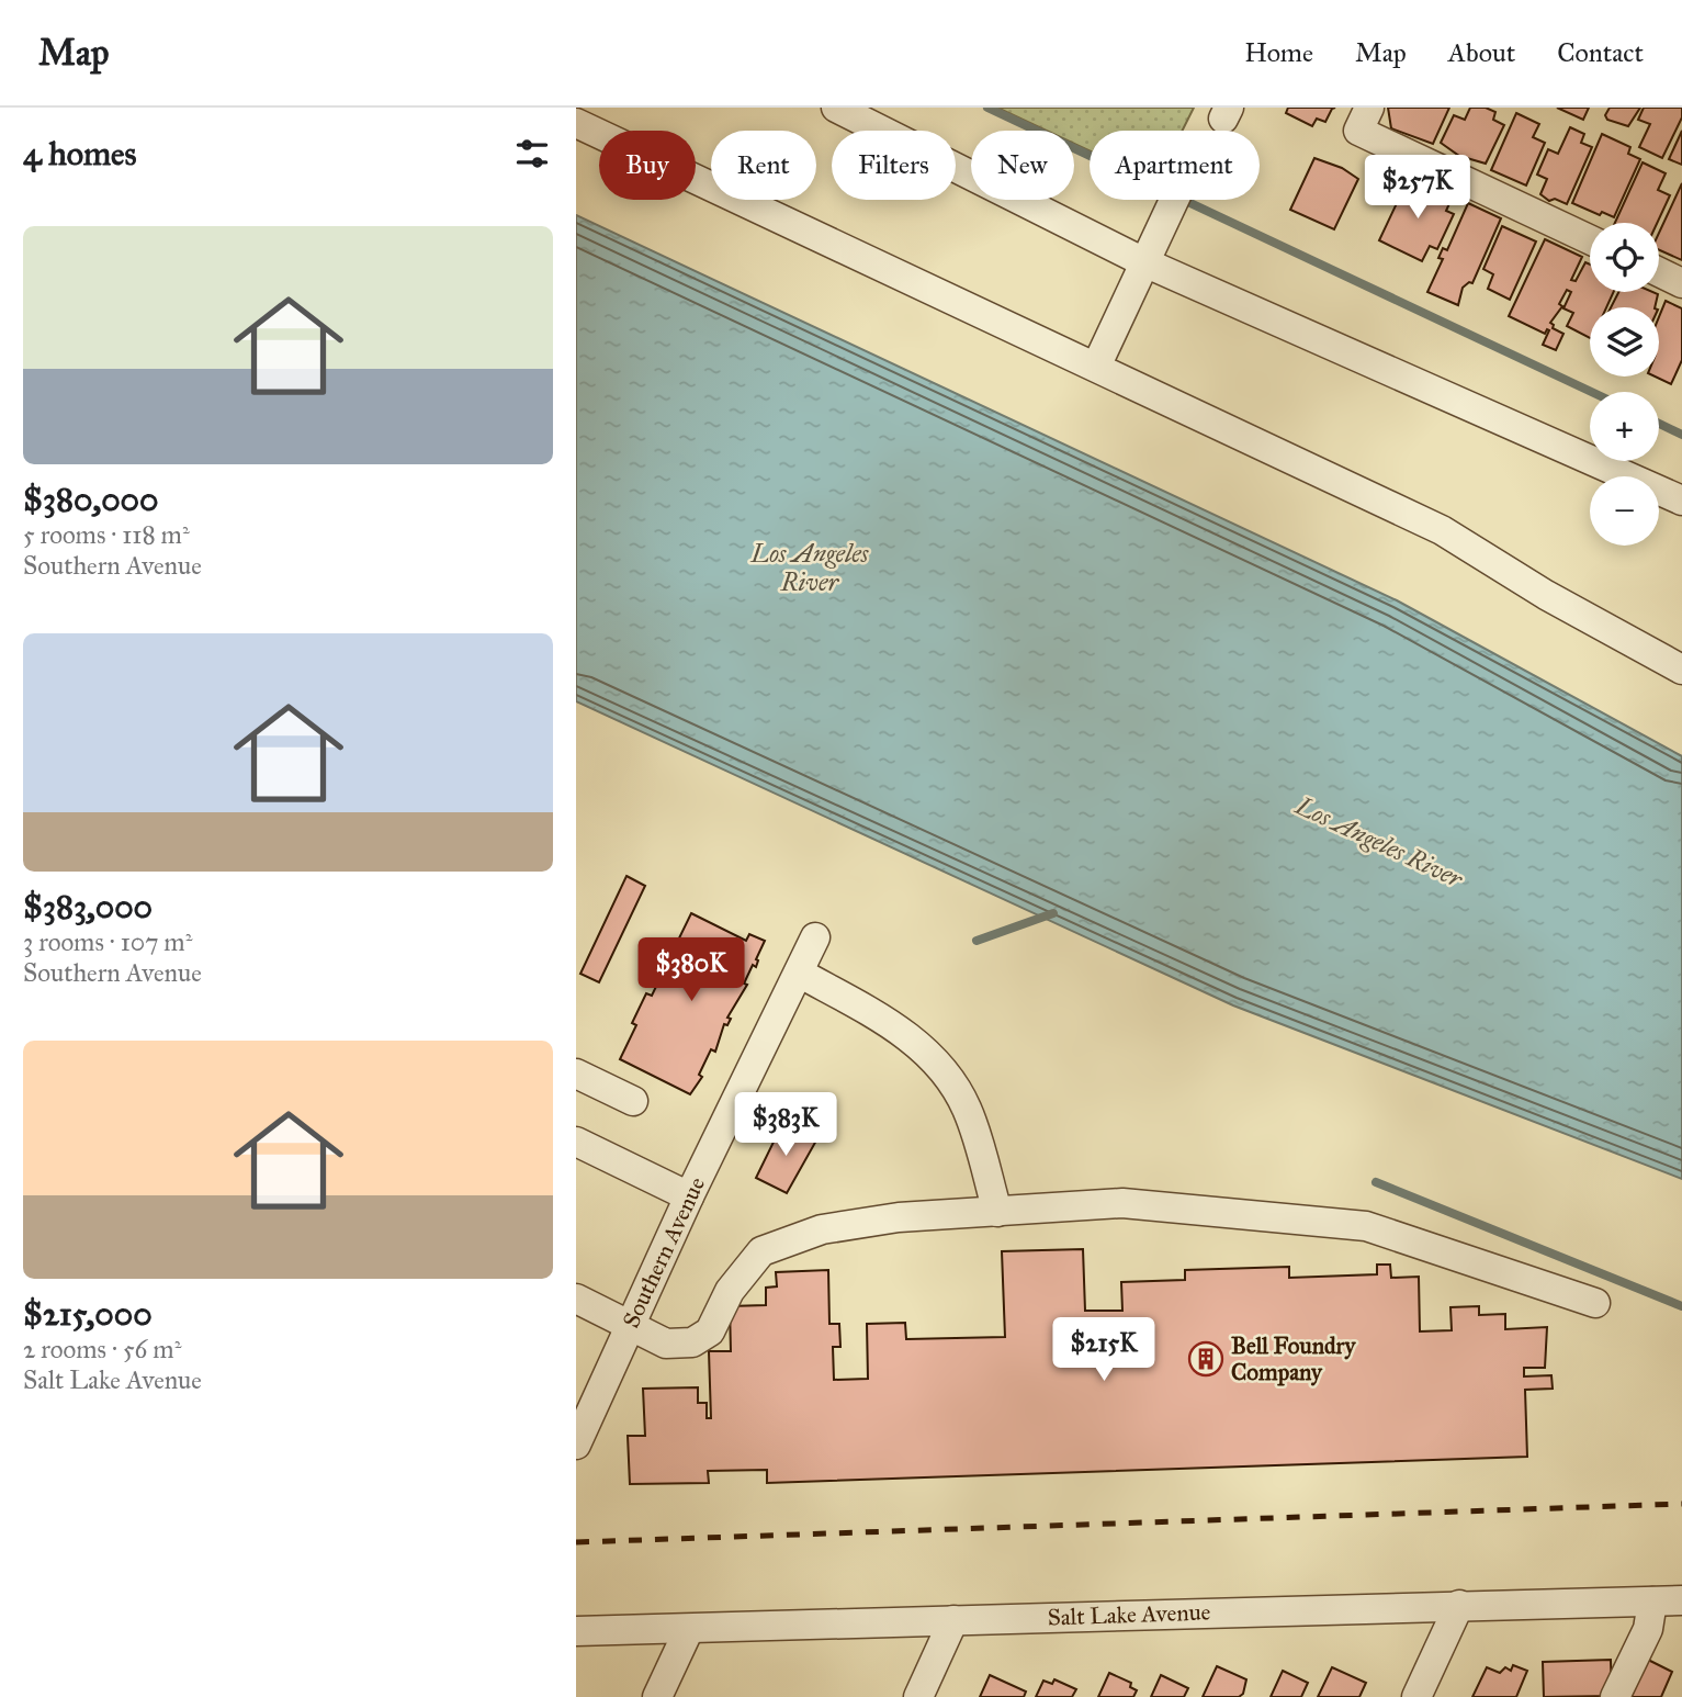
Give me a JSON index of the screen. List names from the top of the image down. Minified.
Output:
{"streets":{"street":["Southern Avenue","Salt Lake Avenue"]},"water":["Los Angeles River"],"places":{"building":["Bell Foundry Company"]},"page":{"header":"Map","nav":["Home","Map","About","Contact"],"heading":"4 homes","chip":["Buy","Rent","Filters","New","Apartment"],"price":["$257K","$380K","$383K","$215K"],"list":[{"name":"$380,000","note":"5 rooms · 118 m² · Southern Avenue"},{"name":"$383,000","note":"3 rooms · 107 m² · Southern Avenue"},{"name":"$215,000","note":"2 rooms · 56 m² · Salt Lake Avenue"}],"map_buttons":["+","−"]}}
